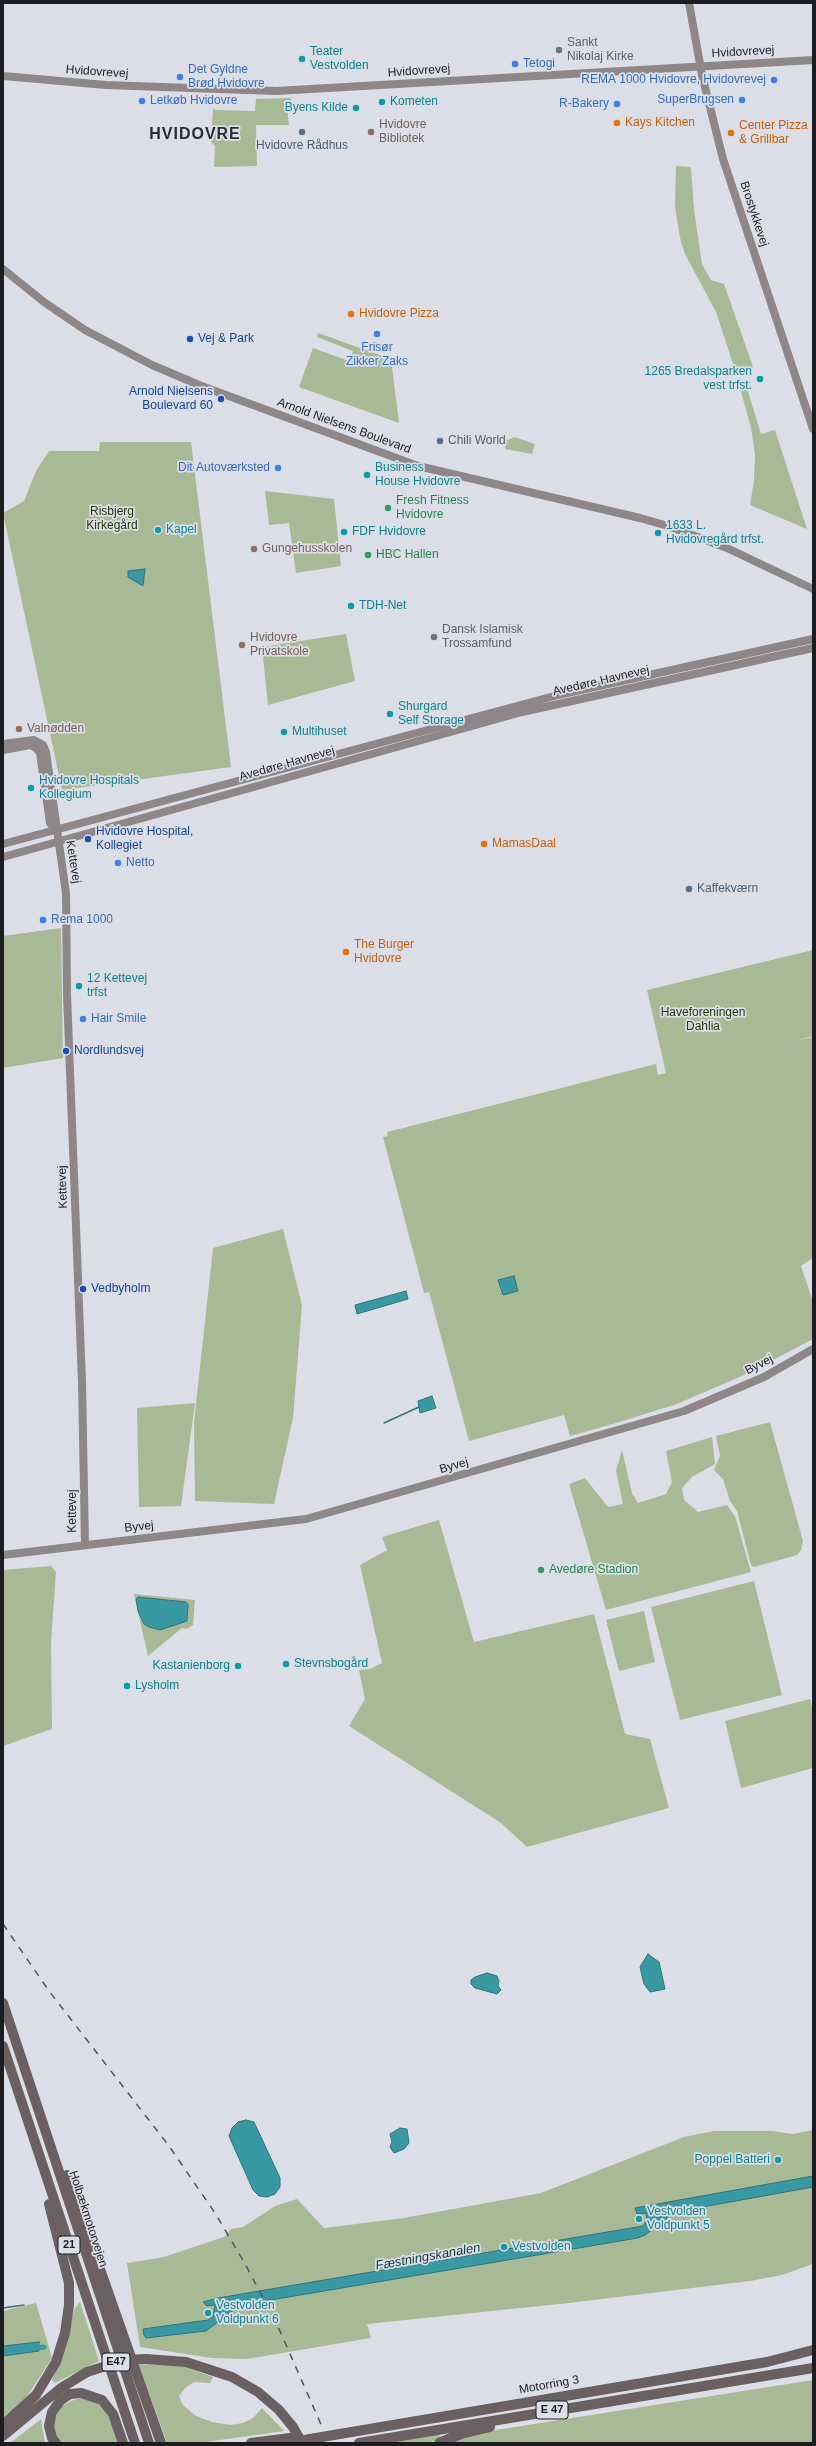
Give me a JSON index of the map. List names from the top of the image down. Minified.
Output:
{"streets":{"highway":["Holbækmotorvejen","21","E47","Motorring 3","E 47"],"street":["Hvidovrevej","Brostykkevej","Arnold Nielsens Boulevard","Avedøre Havnevej","Kettevej","Byvej"]},"crossings":[["Hvidovrevej","Brostykkevej"],["Avedøre Havnevej","Kettevej"],["Kettevej","Byvej"],["E47","Motorring 3"],["Motorring 3","E 47"]],"districts":["HVIDOVRE"],"water":["Fæstningskanalen"],"parks":["Risbjerg Kirkegård","Haveforeningen Dahlia"],"places":["Sankt Nikolaj Kirke","Teater Vestvolden","Tetogi","Det Gyldne Brød Hvidovre","REMA 1000 Hvidovre, Hvidovrevej","SuperBrugsen","Letkøb Hvidovre","Kometen","R-Bakery","Byens Kilde","Kays Kitchen","Hvidovre Rådhus","Hvidovre Bibliotek","Center Pizza & Grillbar","Hvidovre Pizza","Frisør Zikker Zaks","Vej & Park","1265 Bredalsparken vest trfst.","Arnold Nielsens Boulevard 60","Chili World","Dit Autoværksted","Business House Hvidovre","Fresh Fitness Hvidovre","Kapel","FDF Hvidovre","1633 L. Hvidovregård trfst.","Gungehusskolen","HBC Hallen","TDH-Net","Dansk Islamisk Trossamfund","Hvidovre Privatskole","Shurgard Self Storage","Valnødden","Multihuset","Hvidovre Hospitals Kollegium","Hvidovre Hospital, Kollegiet","MamasDaal","Netto","Kaffekværn","Rema 1000","The Burger Hvidovre","12 Kettevej trfst","Hair Smile","Nordlundsvej","Vedbyholm","Avedøre Stadion","Stevnsbogård","Kastanienborg","Lysholm","Poppel Batteri","Vestvolden Voldpunkt 5","Vestvolden","Vestvolden Voldpunkt 6"]}
